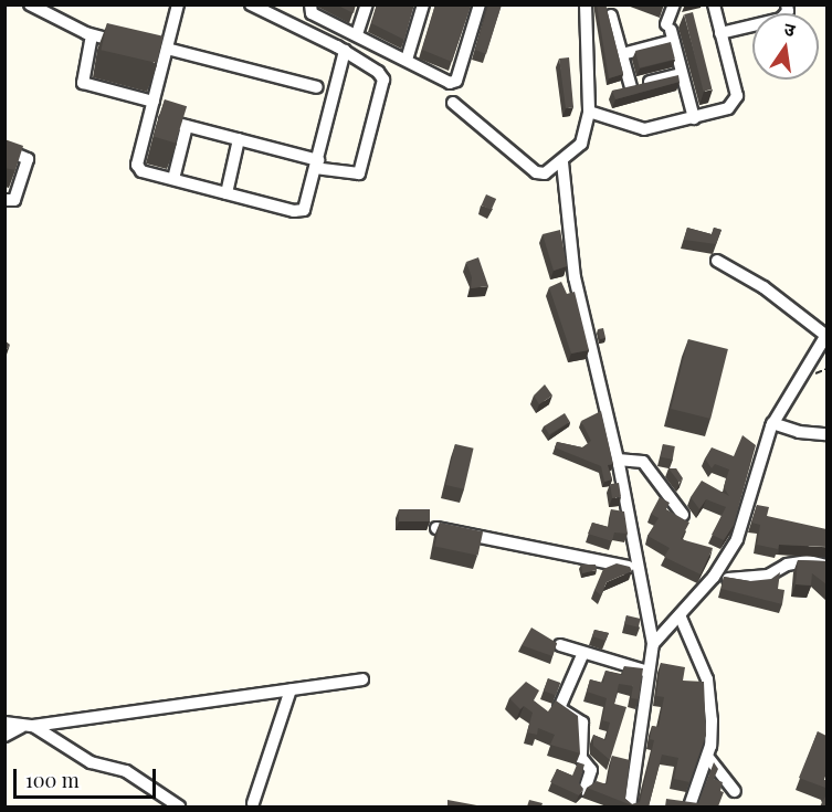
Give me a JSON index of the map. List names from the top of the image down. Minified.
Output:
{"scale_bar":"100 m","north":"top"}
